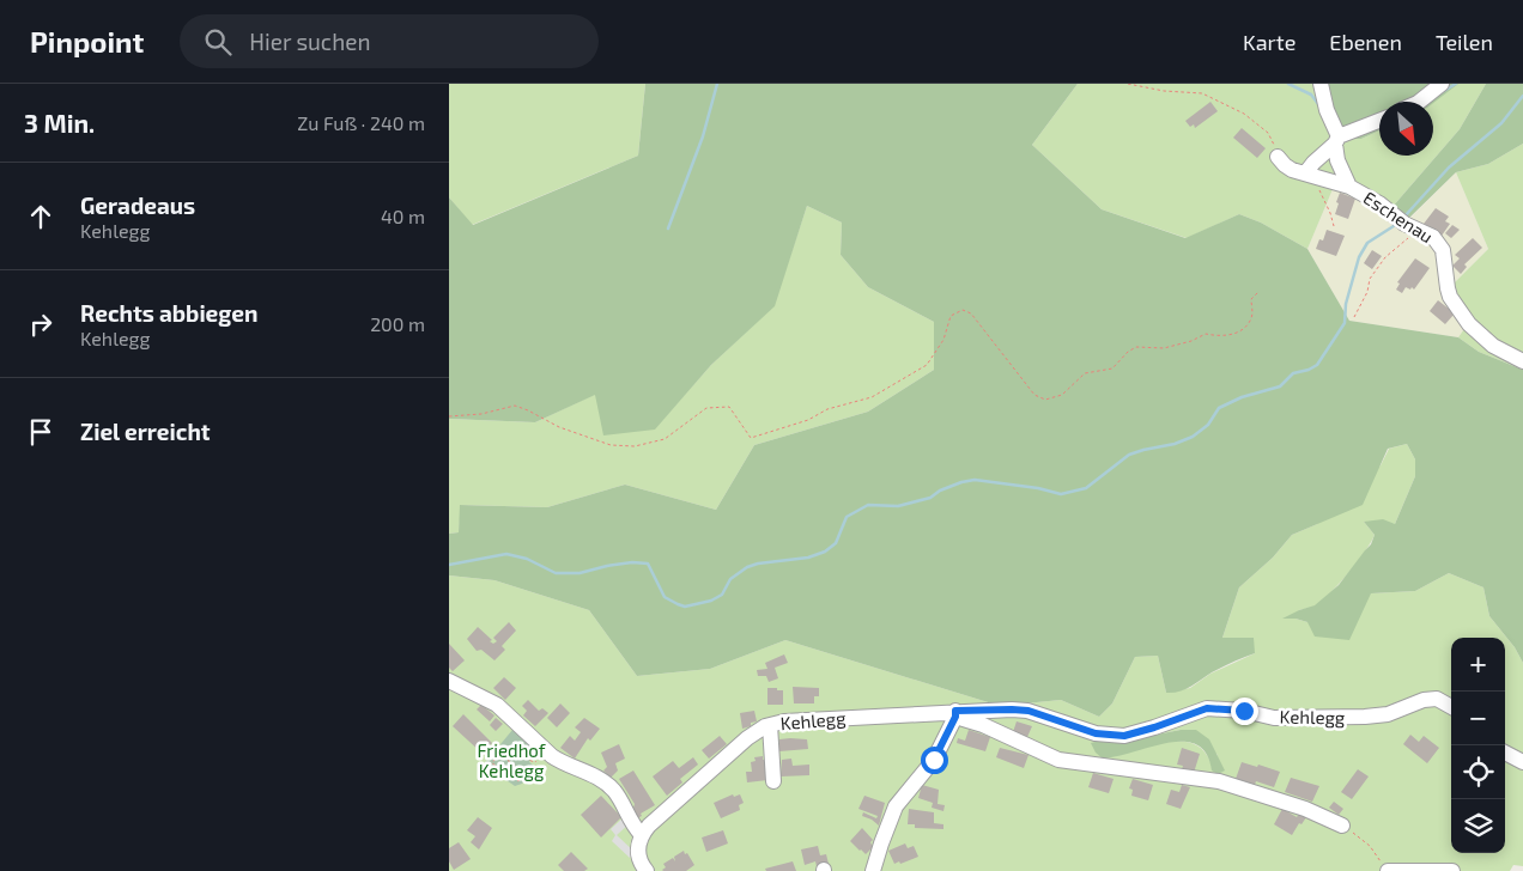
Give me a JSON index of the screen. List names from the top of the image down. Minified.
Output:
{"streets":{"street":["Eschenau","Kehlegg"]},"parks":["Friedhof Kehlegg"],"north":"bottom right","page":{"header":"Pinpoint","search":"Hier suchen","nav":["Karte","Ebenen","Teilen"],"heading":["3 Min.","Zu Fuß · 240 m"],"list":[["Geradeaus","Kehlegg","40 m"],["Rechts abbiegen","Kehlegg","200 m"],"Ziel erreicht"],"map_buttons":["+","−"]}}
